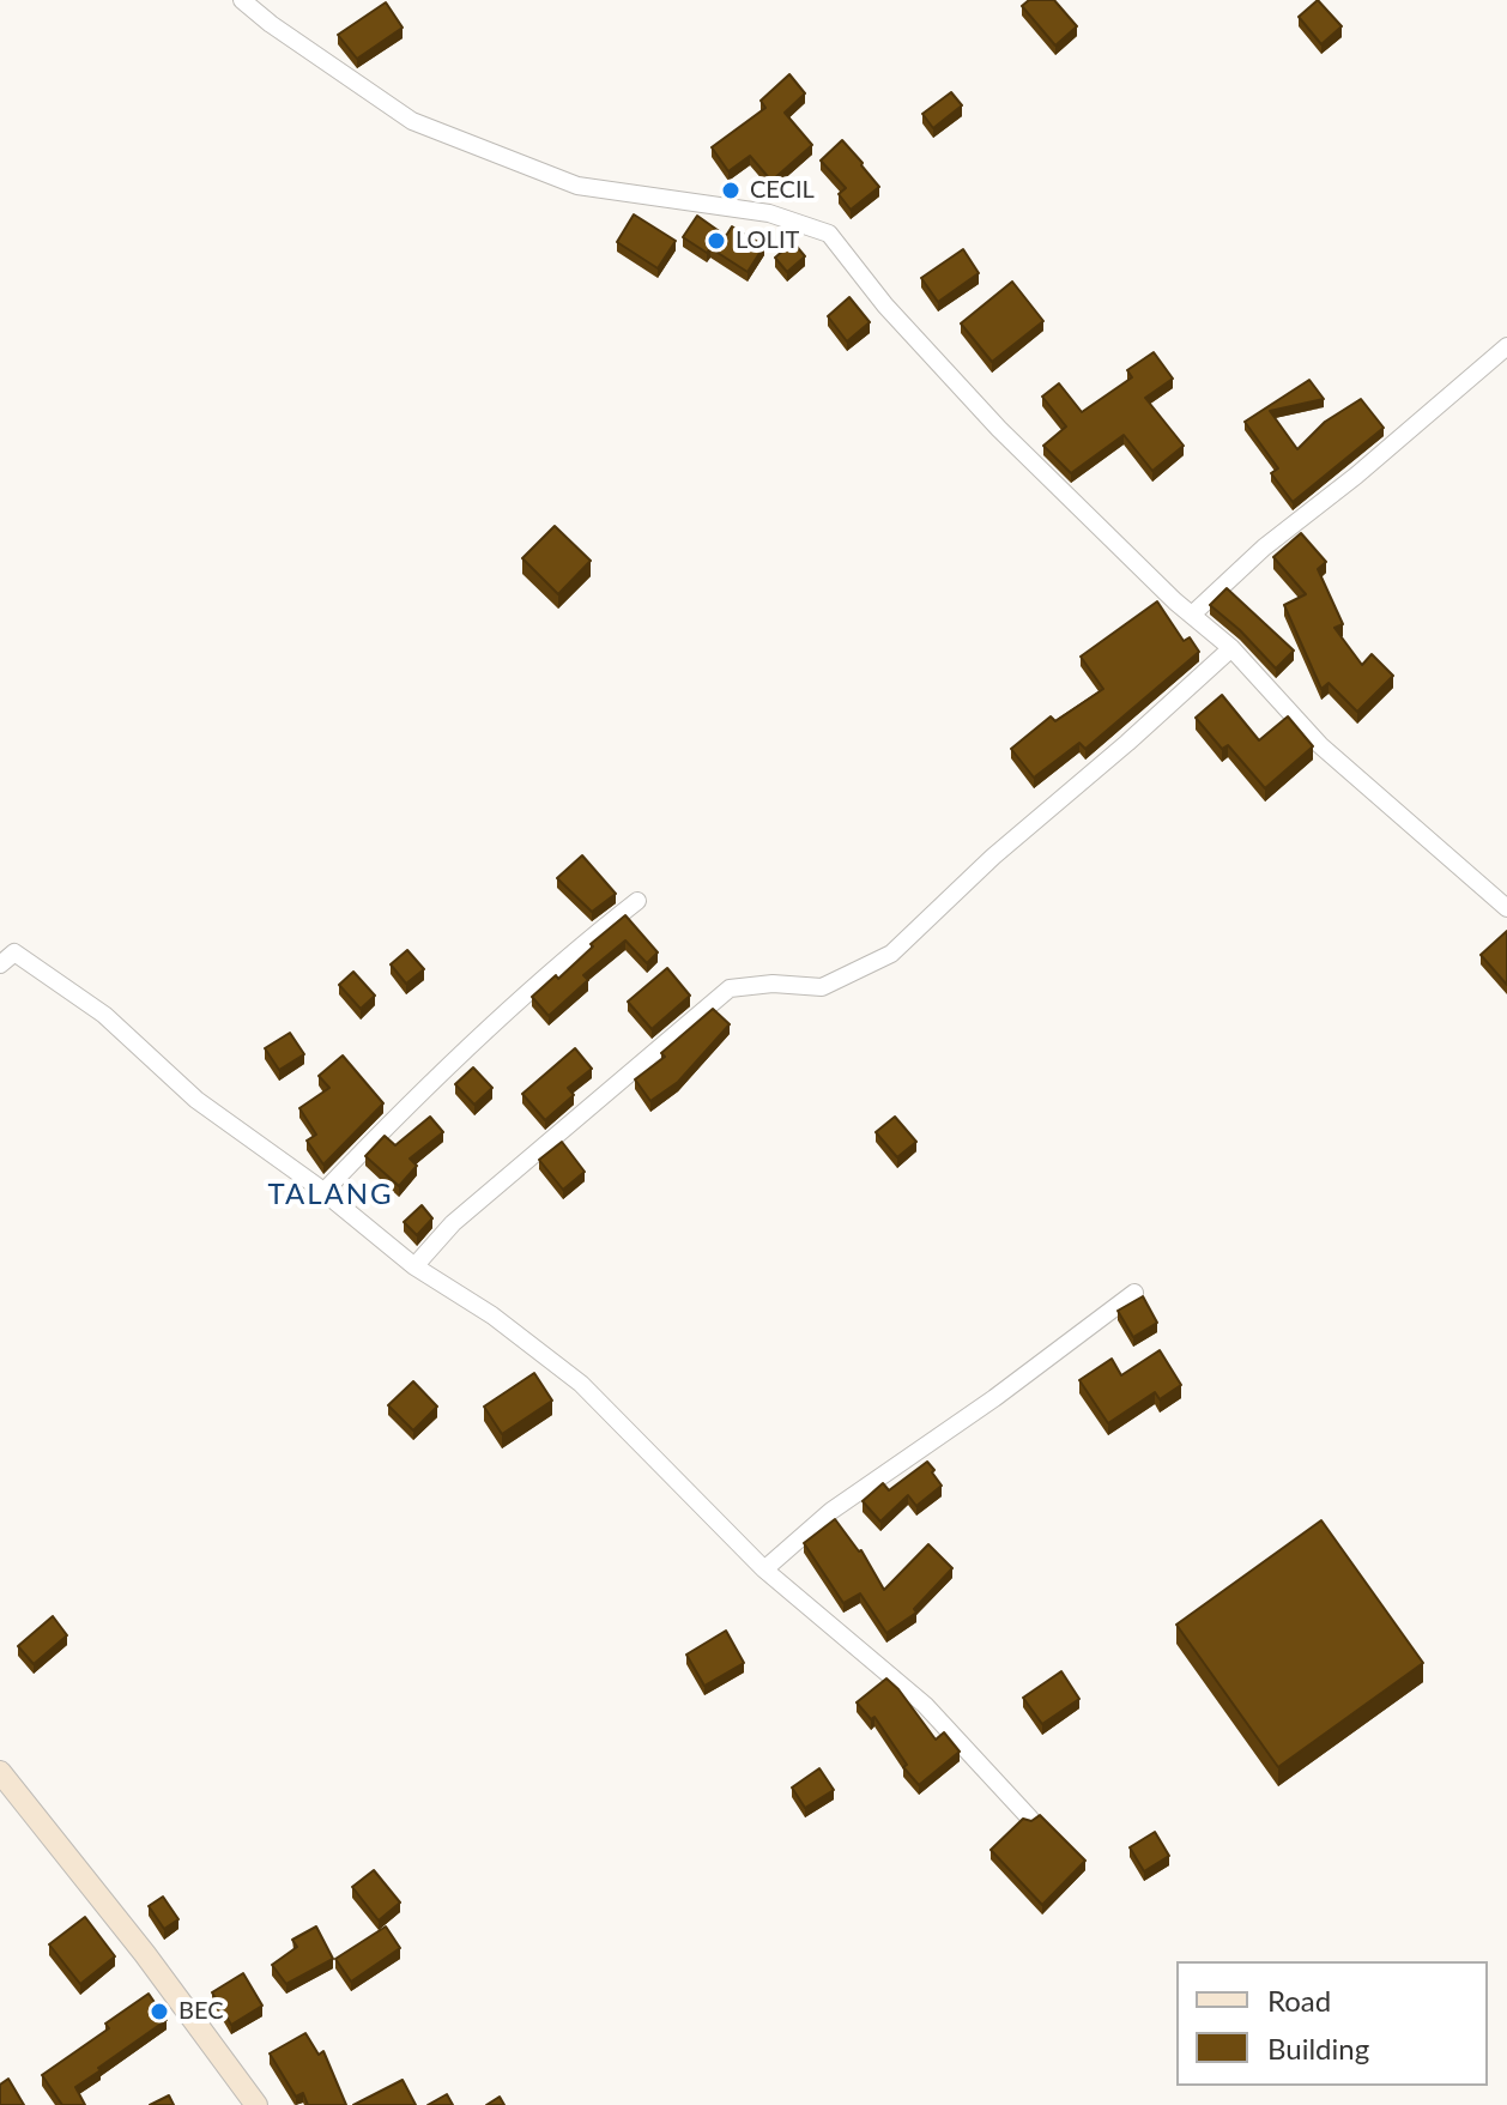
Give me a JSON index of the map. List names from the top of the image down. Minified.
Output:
{"districts":["TALANG"],"places":["CECIL","LOLIT","BEC"],"legend":["Road","Building"]}
